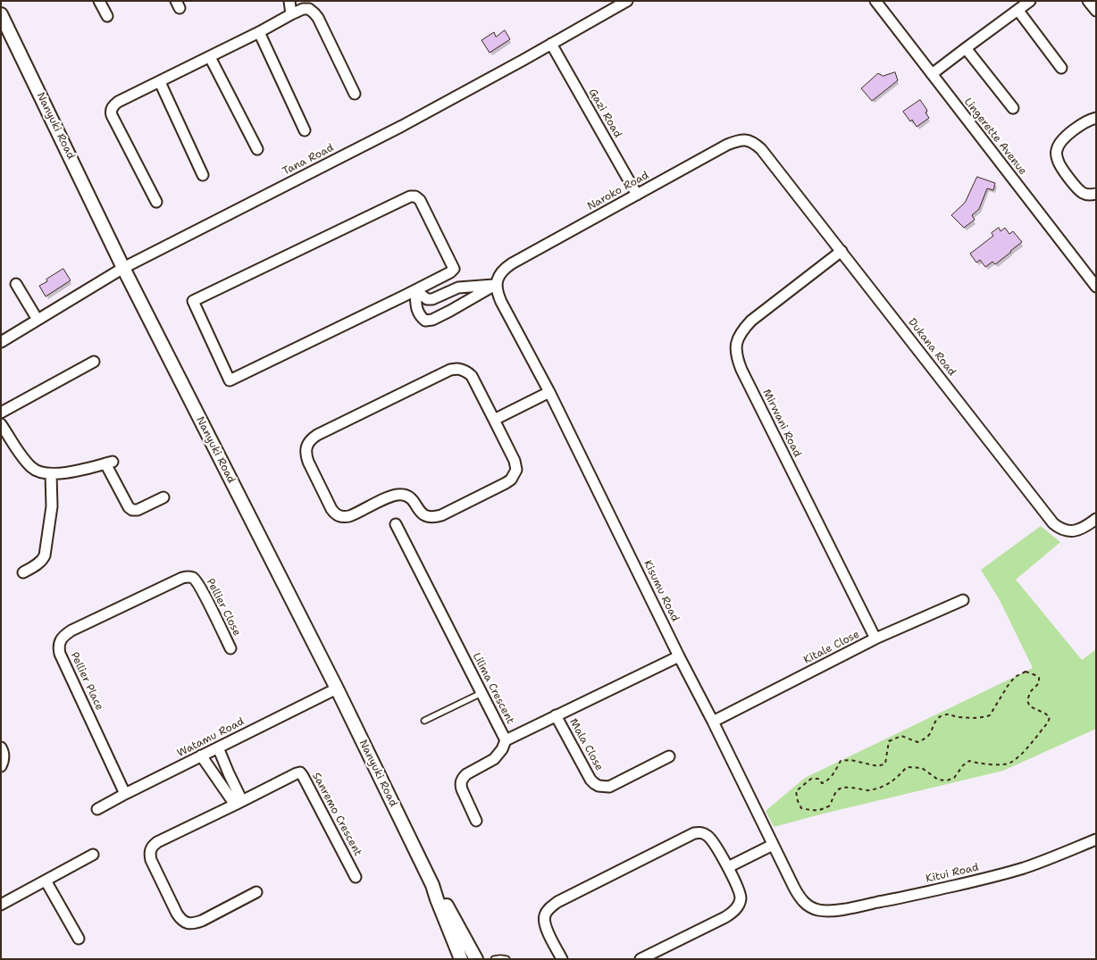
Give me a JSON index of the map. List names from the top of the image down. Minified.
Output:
{"streets":{"street":["Gazi Road","Nanyuki Road","Lingerette Avenue","Tana Road","Naroko Road","Dukana Road","Mirwani Road","Kisumu Road","Pellier Close","Kitale Close","Pellier Place","Lilima Crescent","Watamu Road","Mala Close","Sanremo Crescent","Kitui Road"]},"crossings":[["Gazi Road","Tana Road"],["Gazi Road","Naroko Road"],["Nanyuki Road","Tana Road"],["Nanyuki Road","Watamu Road"],["Naroko Road","Dukana Road"],["Naroko Road","Kisumu Road"],["Dukana Road","Mirwani Road"],["Mirwani Road","Kitale Close"],["Kisumu Road","Kitale Close"],["Kisumu Road","Lilima Crescent"],["Kisumu Road","Kitui Road"],["Pellier Close","Pellier Place"],["Pellier Place","Watamu Road"],["Lilima Crescent","Mala Close"]]}
